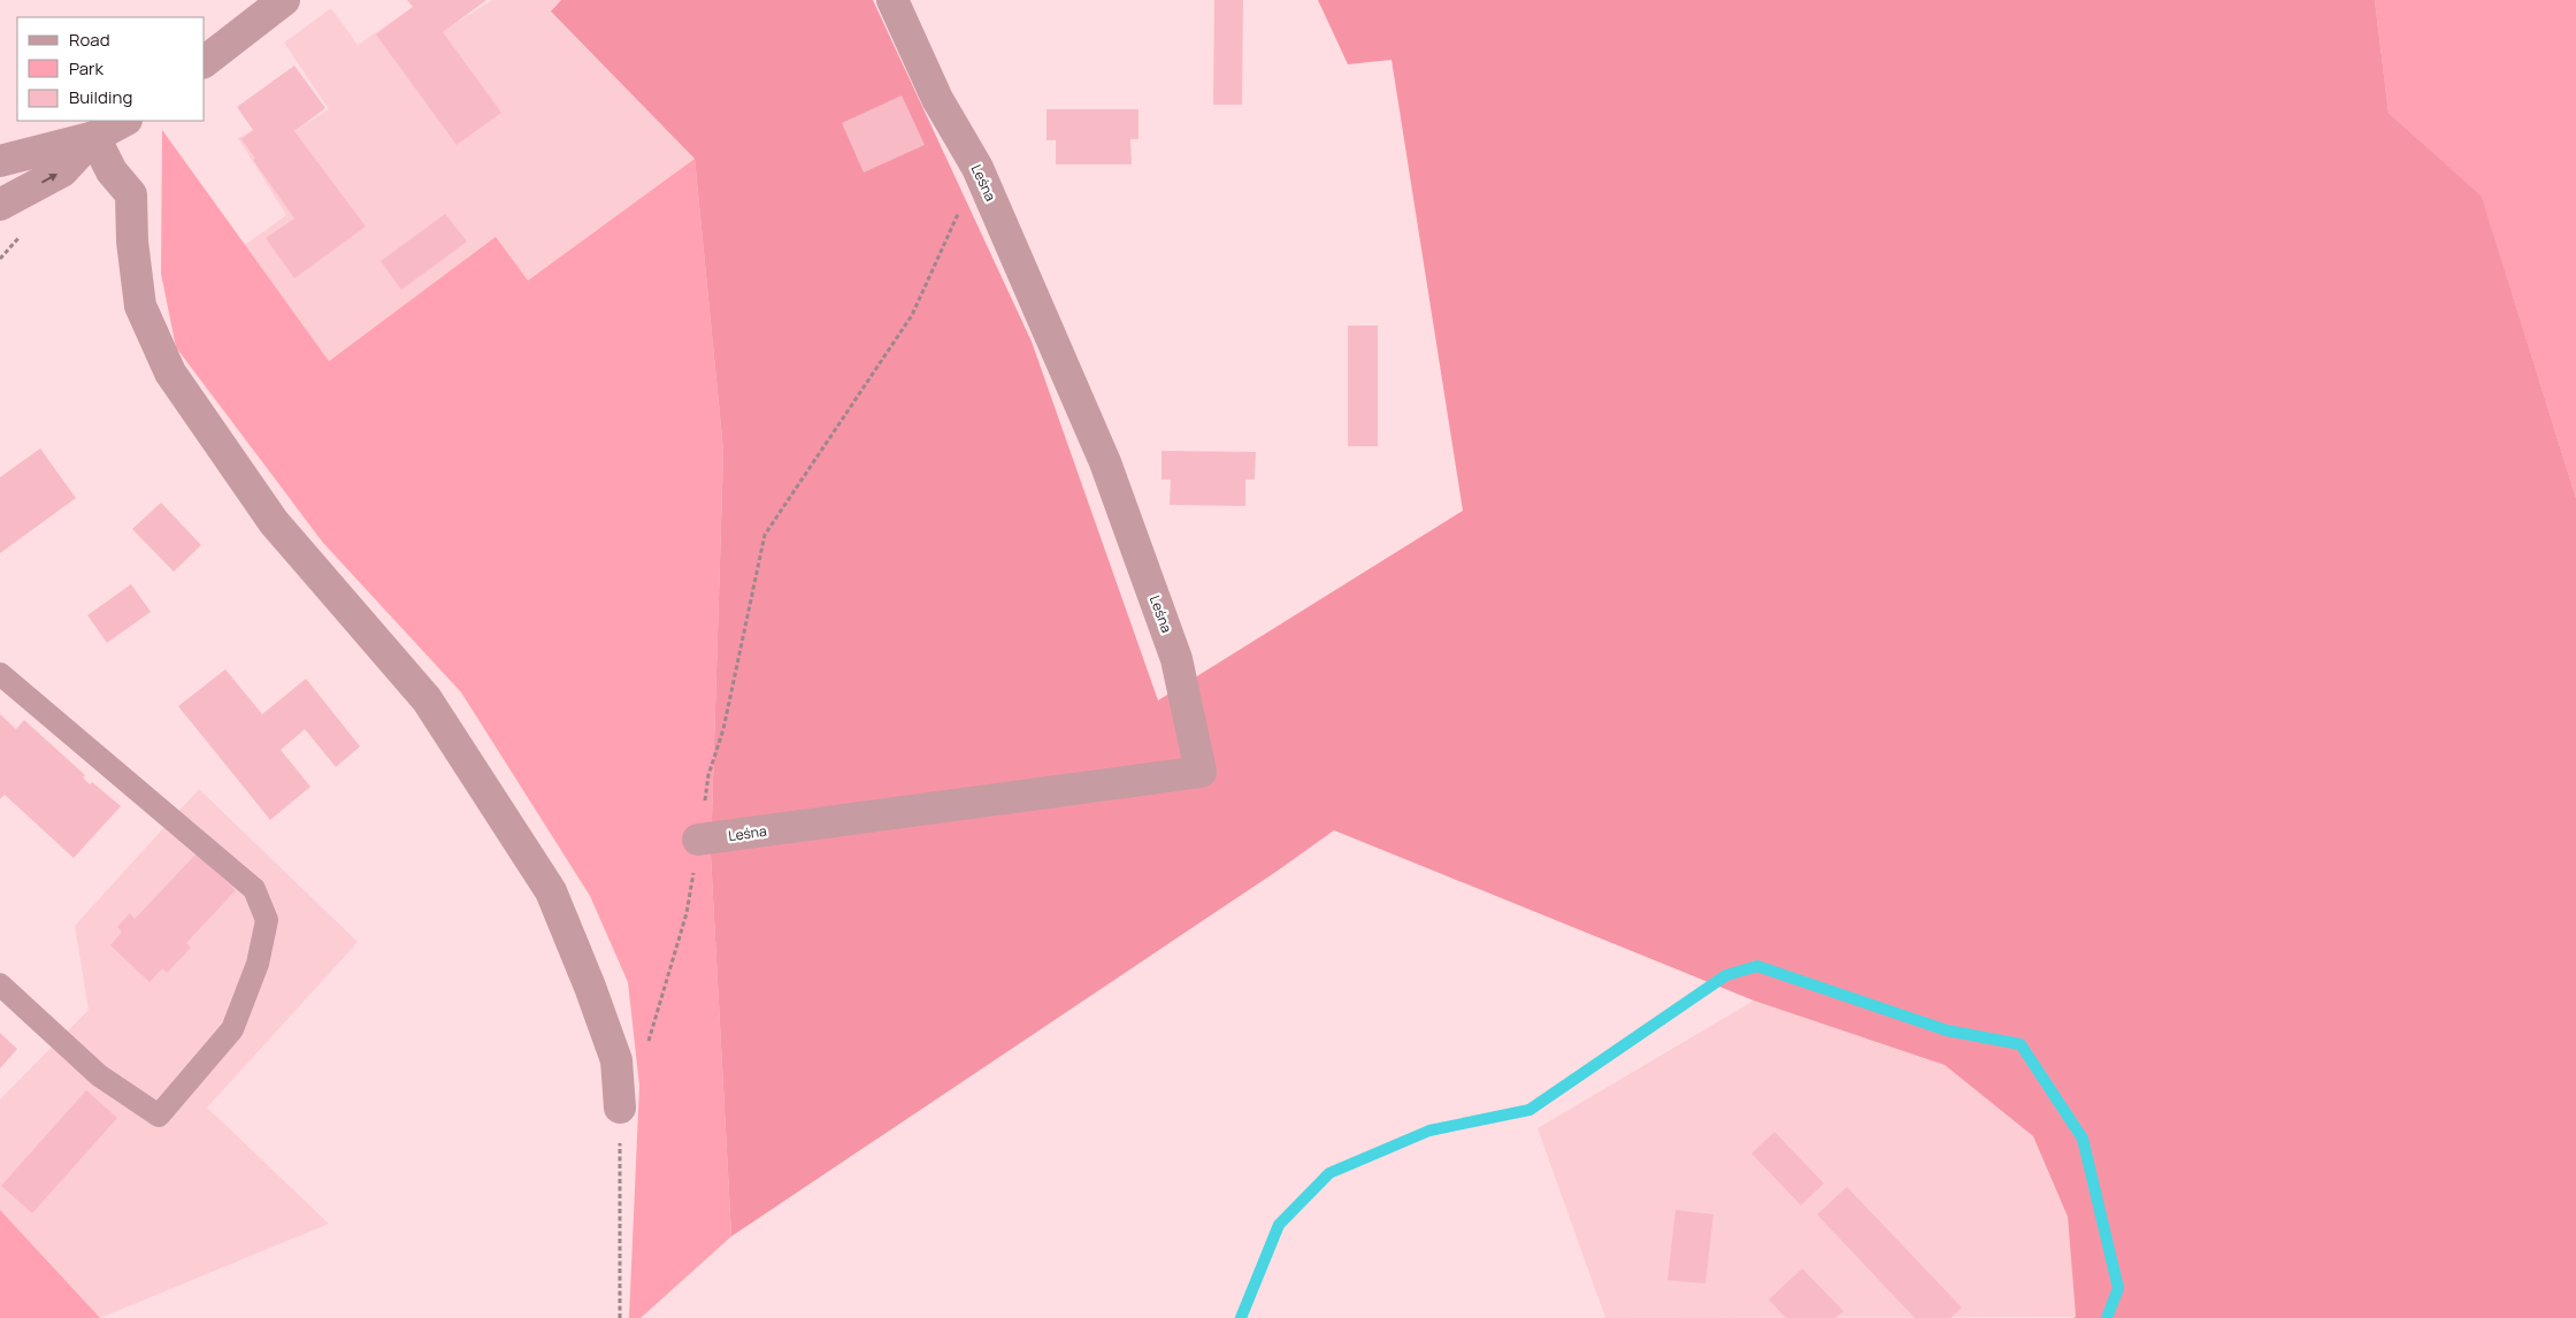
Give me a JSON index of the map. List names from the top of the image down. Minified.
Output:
{"streets":{"street":["Leśna"]},"legend":["Road","Park","Building"]}
